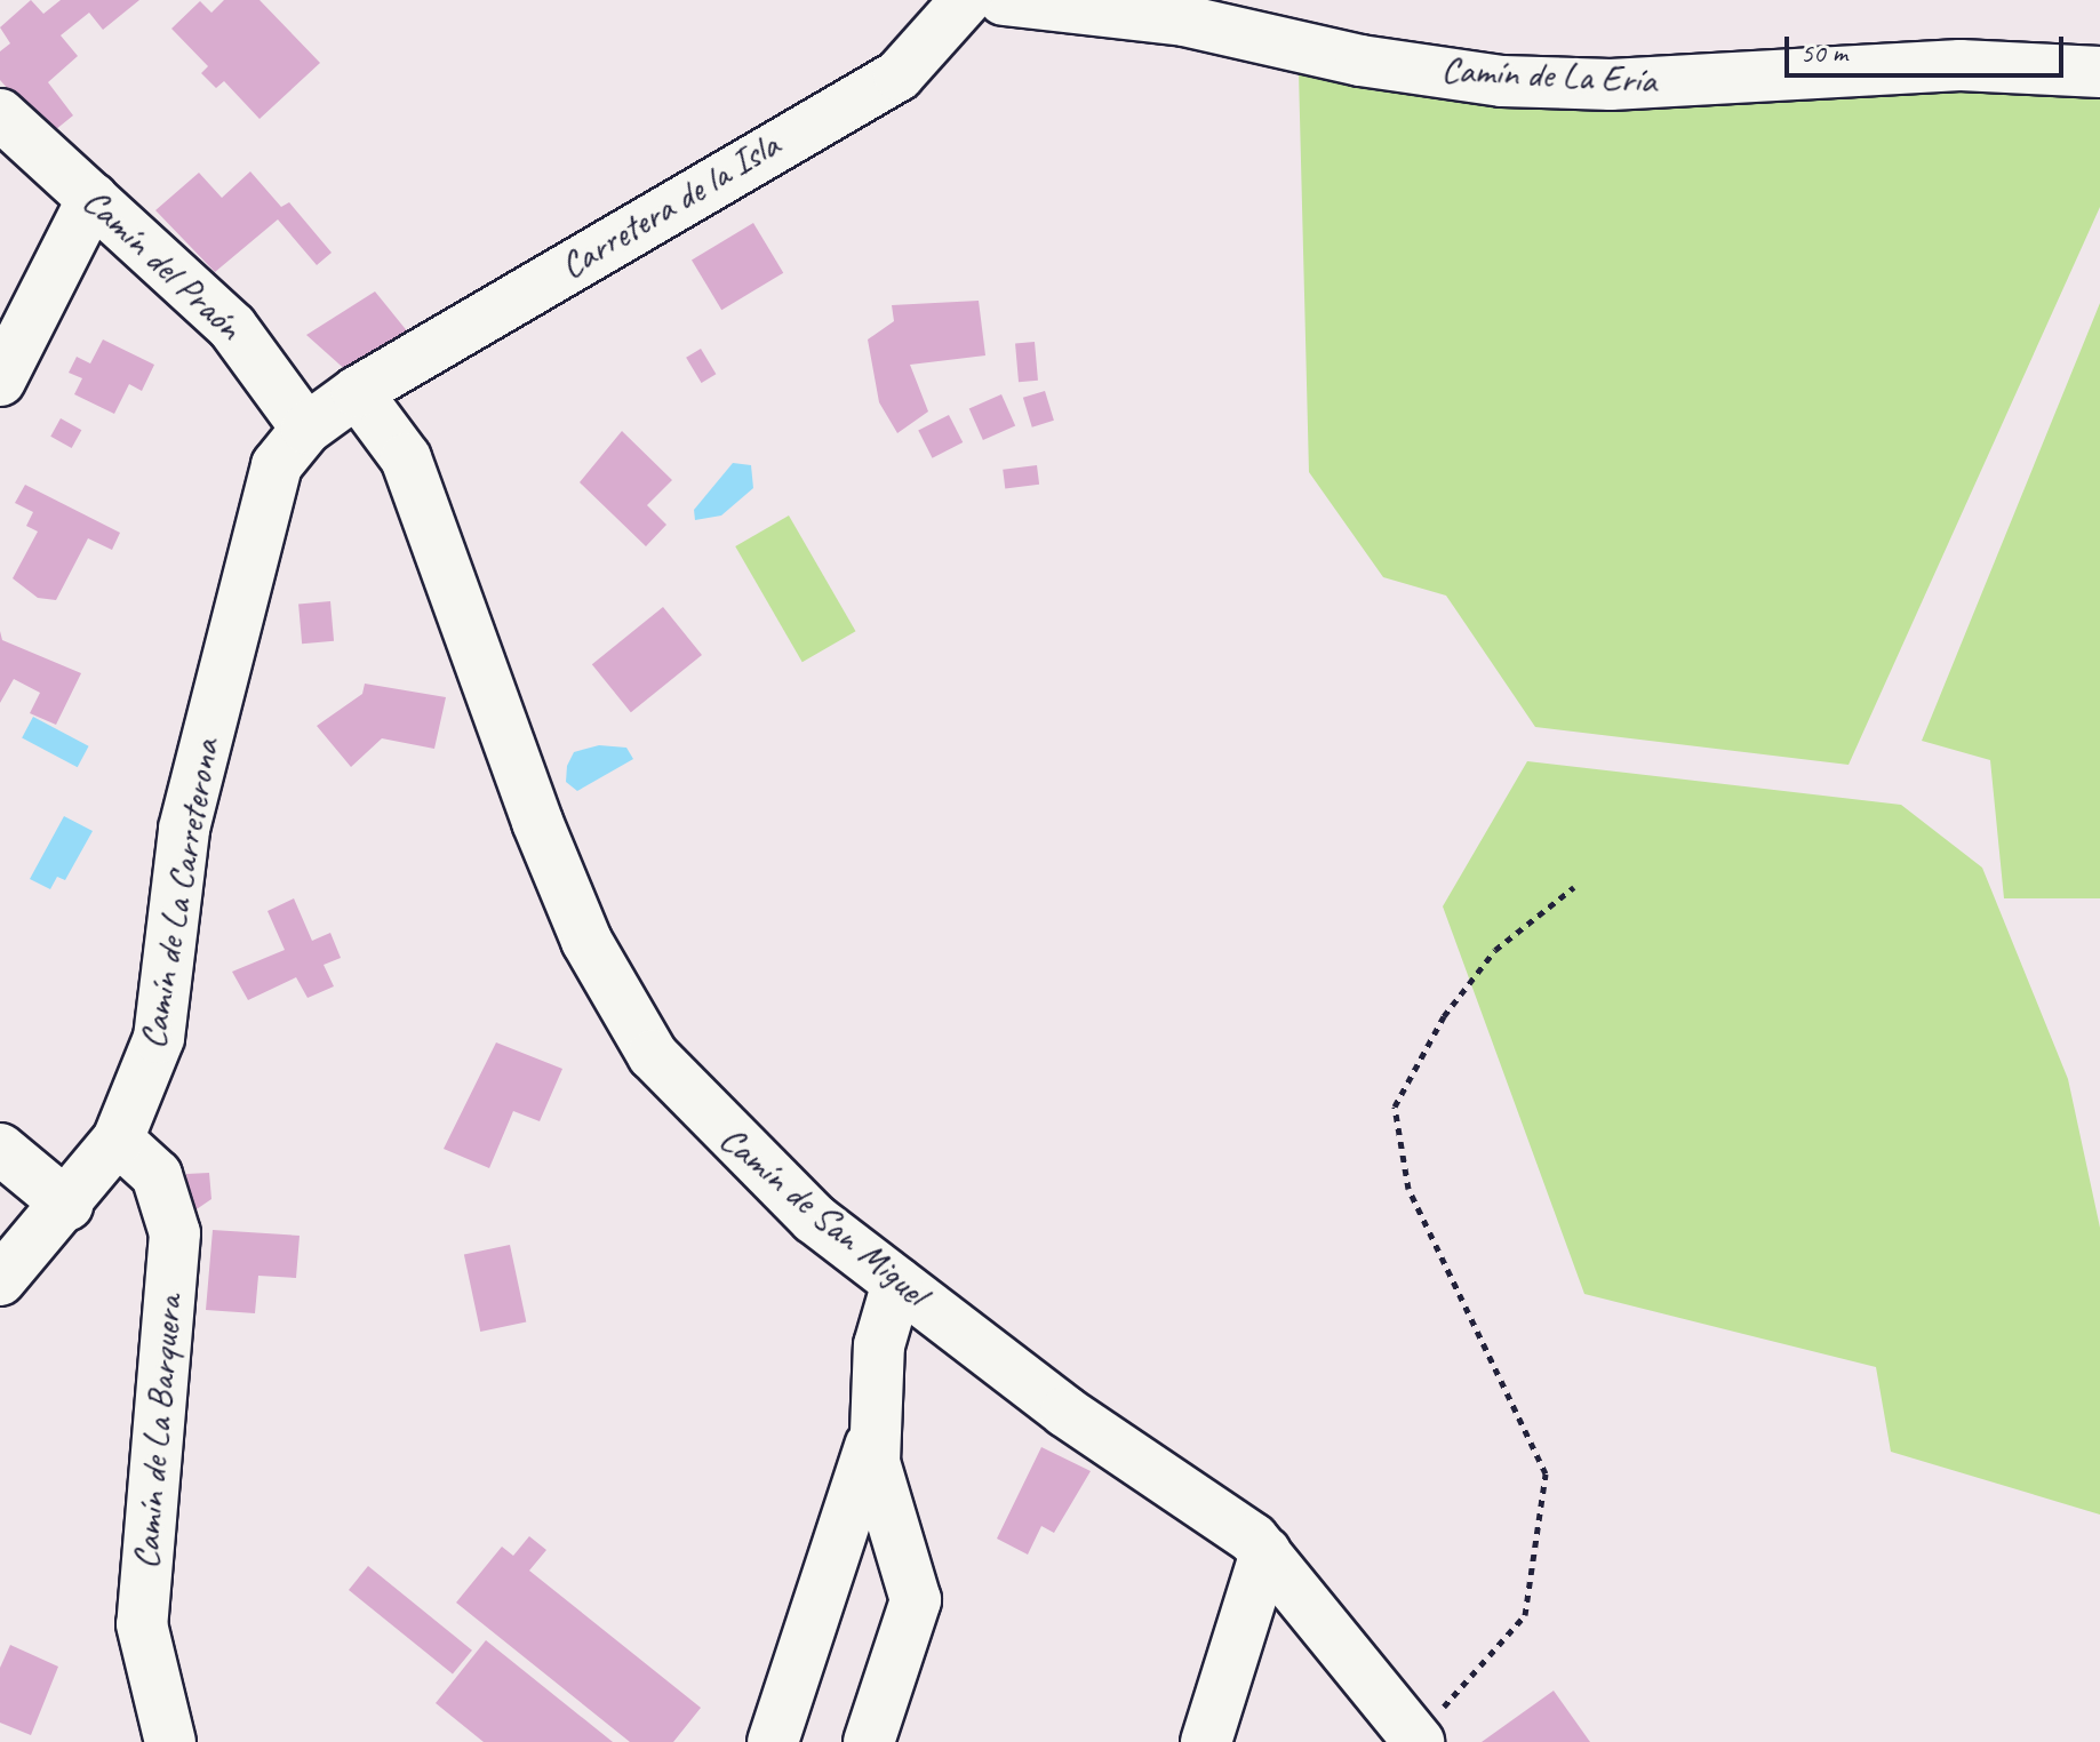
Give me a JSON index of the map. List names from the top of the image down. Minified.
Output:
{"streets":{"street":["Camín de La Ería","Carretera de la Isla","Camín del Praón","Camín de La Carreterona","Camín de San Miguel","Camín de La Barquera"]},"crossings":[["Carretera de la Isla","Camín de La Carreterona"],["Carretera de la Isla","Camín de San Miguel"],["Camín del Praón","Camín de La Carreterona"],["Camín de La Carreterona","Camín de San Miguel"],["Camín de La Carreterona","Camín de La Barquera"]],"scale_bar":"50 m"}
